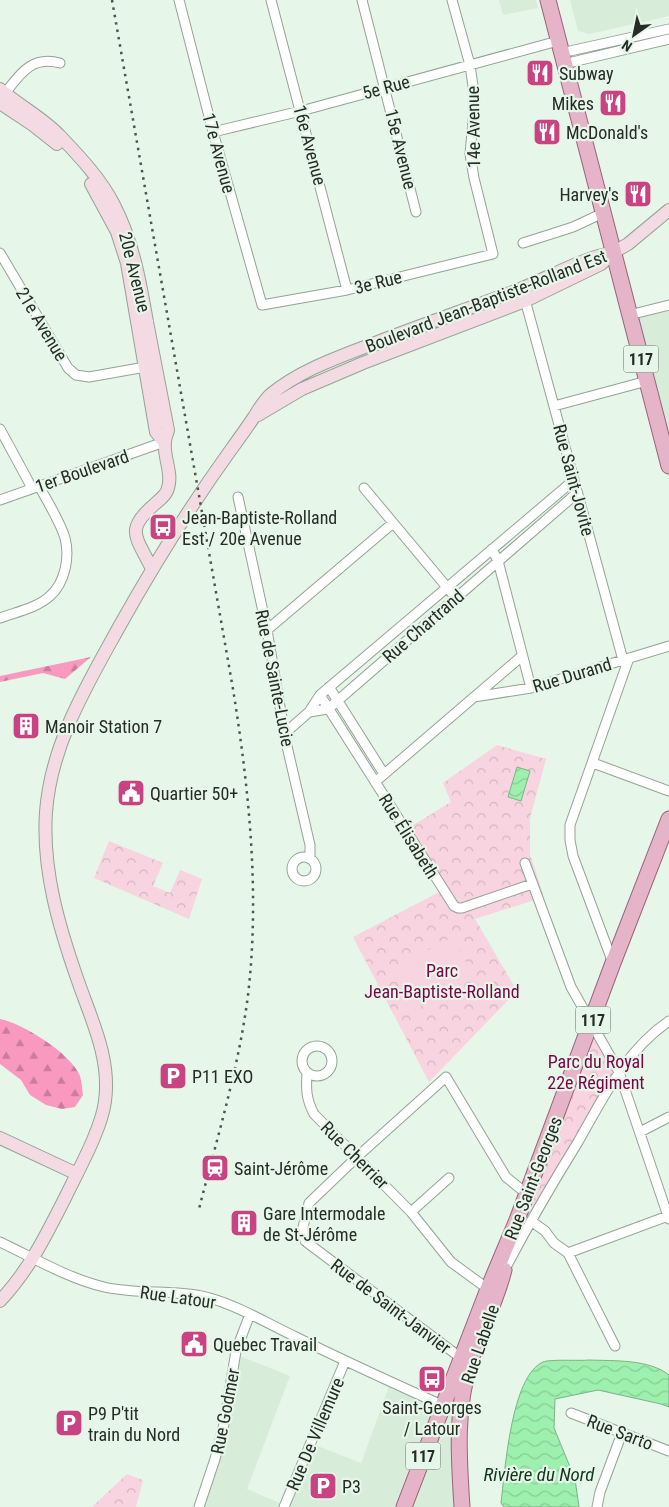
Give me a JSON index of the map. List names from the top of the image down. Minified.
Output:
{"streets":{"main road":["117","Rue Saint-Georges","Rue Labelle"],"street":["5e Rue","14e Avenue","16e Avenue","15e Avenue","17e Avenue","20e Avenue","3e Rue","Boulevard Jean-Baptiste-Rolland Est","21e Avenue","1er Boulevard","Rue Saint-Jovite","Rue Chartrand","Rue Durand","Rue de Sainte-Lucie","Rue Élisabeth","Rue Cherrier","Rue Latour","Rue de Saint-Janvier","Rue Godmer","Rue Sarto","Rue De Villemure"]},"crossings":[["5e Rue","14e Avenue"],["5e Rue","16e Avenue"],["5e Rue","15e Avenue"],["5e Rue","17e Avenue"],["5e Rue","117"],["14e Avenue","3e Rue"],["16e Avenue","3e Rue"],["17e Avenue","3e Rue"],["20e Avenue","21e Avenue"],["20e Avenue","1er Boulevard"],["Boulevard Jean-Baptiste-Rolland Est","117"],["Boulevard Jean-Baptiste-Rolland Est","Rue Saint-Jovite"],["Boulevard Jean-Baptiste-Rolland Est","Rue Latour"],["Rue Saint-Jovite","Rue Chartrand"],["Rue Saint-Jovite","Rue Durand"],["Rue Chartrand","Rue de Sainte-Lucie"],["Rue Chartrand","Rue Élisabeth"],["Rue Durand","Rue Élisabeth"],["Rue Cherrier","Rue Saint-Georges"],["Rue Cherrier","Rue de Saint-Janvier"],["Rue Saint-Georges","Rue Latour"],["Rue Saint-Georges","Rue de Saint-Janvier"],["Rue Saint-Georges","Rue Labelle"],["Rue Latour","Rue Labelle"],["Rue Latour","Rue Godmer"],["Rue Latour","Rue De Villemure"]],"water":["Rivière du Nord"],"parks":["Parc Jean-Baptiste-Rolland","Parc du Royal 22e Régiment"],"places":{"restaurant":["Subway","Mikes","McDonald's","Harvey's"],"bus stop":["Jean-Baptiste-Rolland Est / 20e Avenue","Saint-Georges / Latour"],"building":["Manoir Station 7","Gare Intermodale de St-Jérôme"],"public building":["Quartier 50+","Quebec Travail"],"parking":["P11 EXO","P9 P'tit train du Nord","P3"],"station":["Saint-Jérôme"]},"north":"bottom left"}
